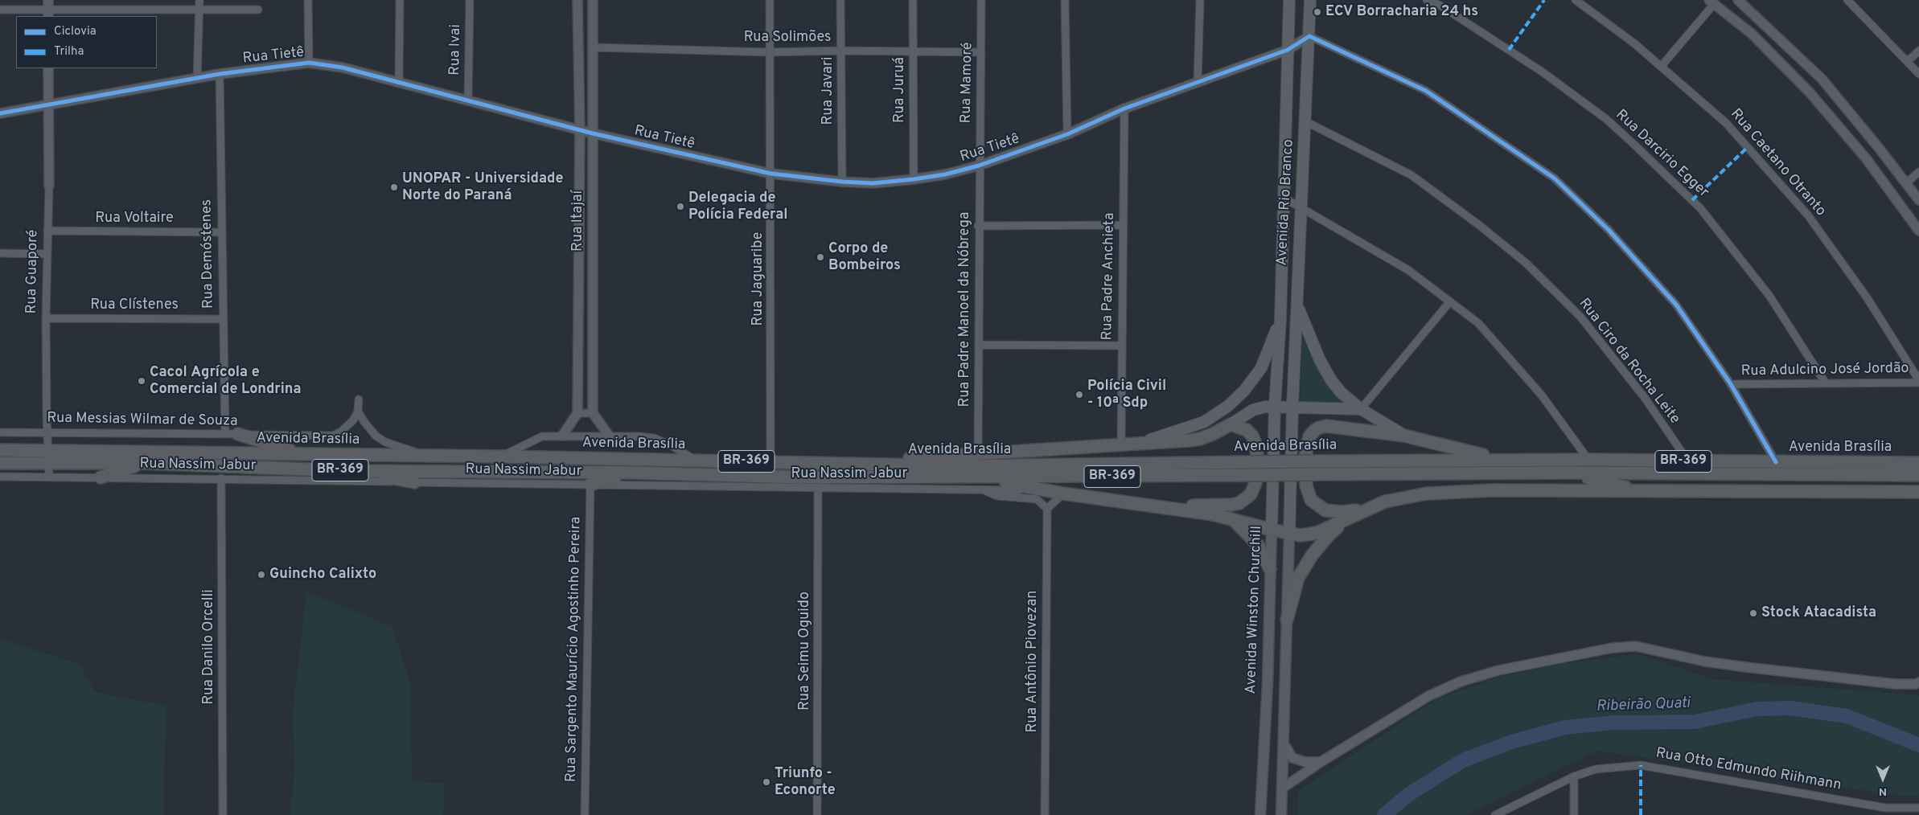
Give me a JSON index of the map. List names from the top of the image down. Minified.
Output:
{"streets":{"highway":["Avenida Brasília","BR-369"],"main road":["Avenida Rio Branco","Avenida Winston Churchill"],"street":["Rua Solimões","Rua Ivai","Rua Tietê","Rua Mamoré","Rua Juruá","Rua Javari","Rua Darcirio Egger","Rua Caetano Otranto","Rua Voltaire","Rua Itajaí","Rua Demóstenes","Rua Guaporé","Rua Padre Anchieta","Rua Jaguaribe","Rua Clístenes","Rua Padre Manoel da Nóbrega","Rua Ciro da Rocha Leite","Rua Adulcino José Jordão","Rua Messias Wilmar de Souza","Rua Nassim Jabur","Rua Danilo Orcelli","Rua Sargento Maurício Agostinho Pereira","Rua Seimu Oguido","Rua Antônio Piovezan","Rua Otto Edmundo Riihmann"]},"crossings":[["Rua Solimões","Rua Mamoré"],["Rua Solimões","Rua Juruá"],["Rua Solimões","Rua Javari"],["Rua Solimões","Rua Itajaí"],["Rua Solimões","Rua Jaguaribe"],["Rua Ivai","Rua Tietê"],["Rua Tietê","Rua Mamoré"],["Rua Tietê","Rua Juruá"],["Rua Tietê","Rua Javari"],["Rua Tietê","Avenida Rio Branco"],["Rua Tietê","Rua Itajaí"],["Rua Tietê","Rua Demóstenes"],["Rua Tietê","Rua Guaporé"],["Rua Tietê","Rua Padre Anchieta"],["Rua Tietê","Rua Jaguaribe"],["Rua Tietê","Rua Padre Manoel da Nóbrega"],["Rua Mamoré","Rua Padre Manoel da Nóbrega"],["Rua Darcirio Egger","Rua Adulcino José Jordão"],["Rua Caetano Otranto","Rua Adulcino José Jordão"],["Avenida Rio Branco","Rua Ciro da Rocha Leite"],["Avenida Rio Branco","Avenida Winston Churchill"],["Rua Voltaire","Rua Demóstenes"],["Rua Voltaire","Rua Guaporé"],["Rua Demóstenes","Rua Clístenes"],["Rua Demóstenes","Rua Messias Wilmar de Souza"],["Rua Guaporé","Rua Clístenes"],["Rua Guaporé","Rua Messias Wilmar de Souza"],["Rua Guaporé","Avenida Brasília"],["Rua Guaporé","Rua Nassim Jabur"],["Rua Jaguaribe","Avenida Brasília"],["Rua Ciro da Rocha Leite","Avenida Brasília"],["Rua Nassim Jabur","Rua Danilo Orcelli"],["Rua Nassim Jabur","Rua Sargento Maurício Agostinho Pereira"],["Rua Nassim Jabur","Rua Seimu Oguido"]],"water":["Ribeirão Quati"],"places":["ECV Borracharia 24 hs","UNOPAR - Universidade Norte do Paraná","Delegacia de Polícia Federal","Corpo de Bombeiros","Cacol Agrícola e Comercial de Londrina","Polícia Civil - 10ª Sdp","Guincho Calixto","Stock Atacadista","Triunfo - Econorte"],"legend":["Ciclovia","Trilha"],"north":"bottom"}
